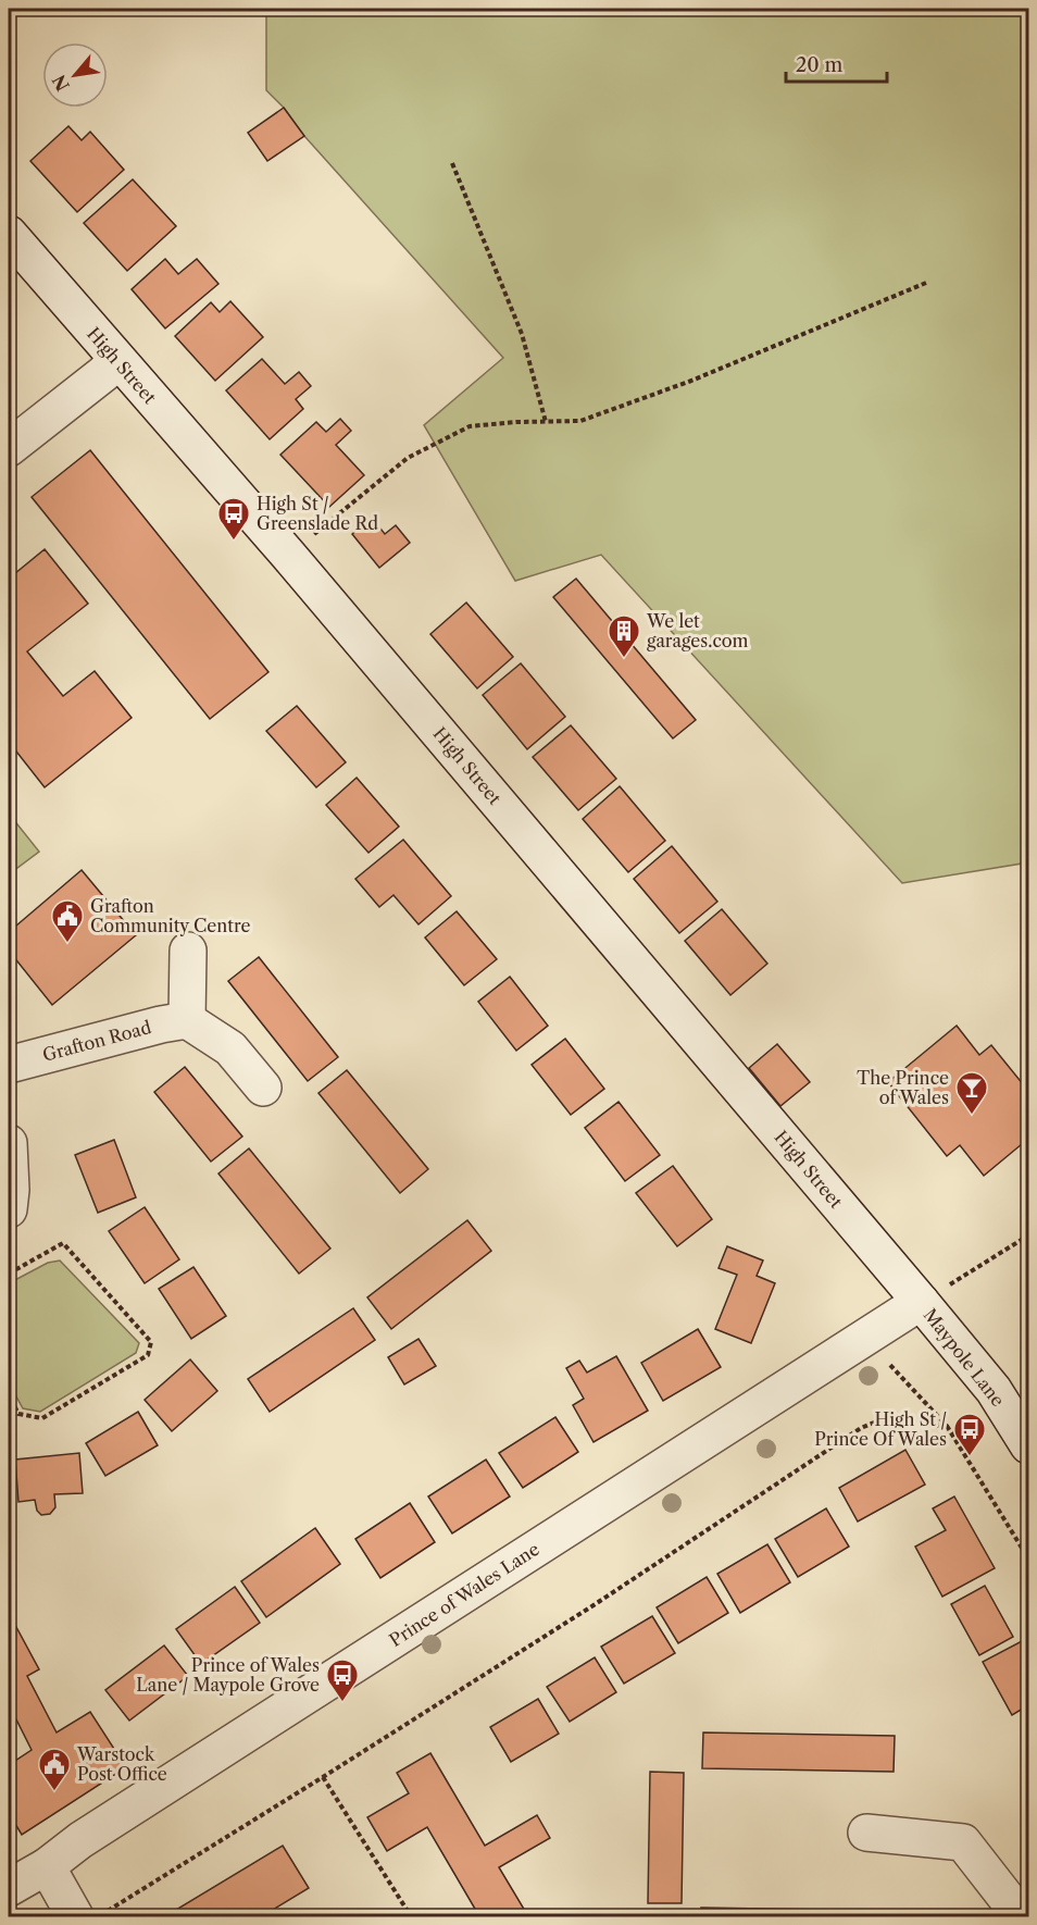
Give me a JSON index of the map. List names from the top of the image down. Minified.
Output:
{"streets":{"street":["High Street","Grafton Road","Maypole Lane","Prince of Wales Lane"]},"crossings":[["High Street","Maypole Lane"],["High Street","Prince of Wales Lane"],["Maypole Lane","Prince of Wales Lane"]],"places":{"bus stop":["High St / Greenslade Rd","High St / Prince Of Wales","Prince of Wales Lane / Maypole Grove"],"building":["We let garages.com"],"public building":["Grafton Community Centre","Warstock Post Office"],"bar":["The Prince of Wales"]},"scale_bar":"20 m","north":"bottom left"}
